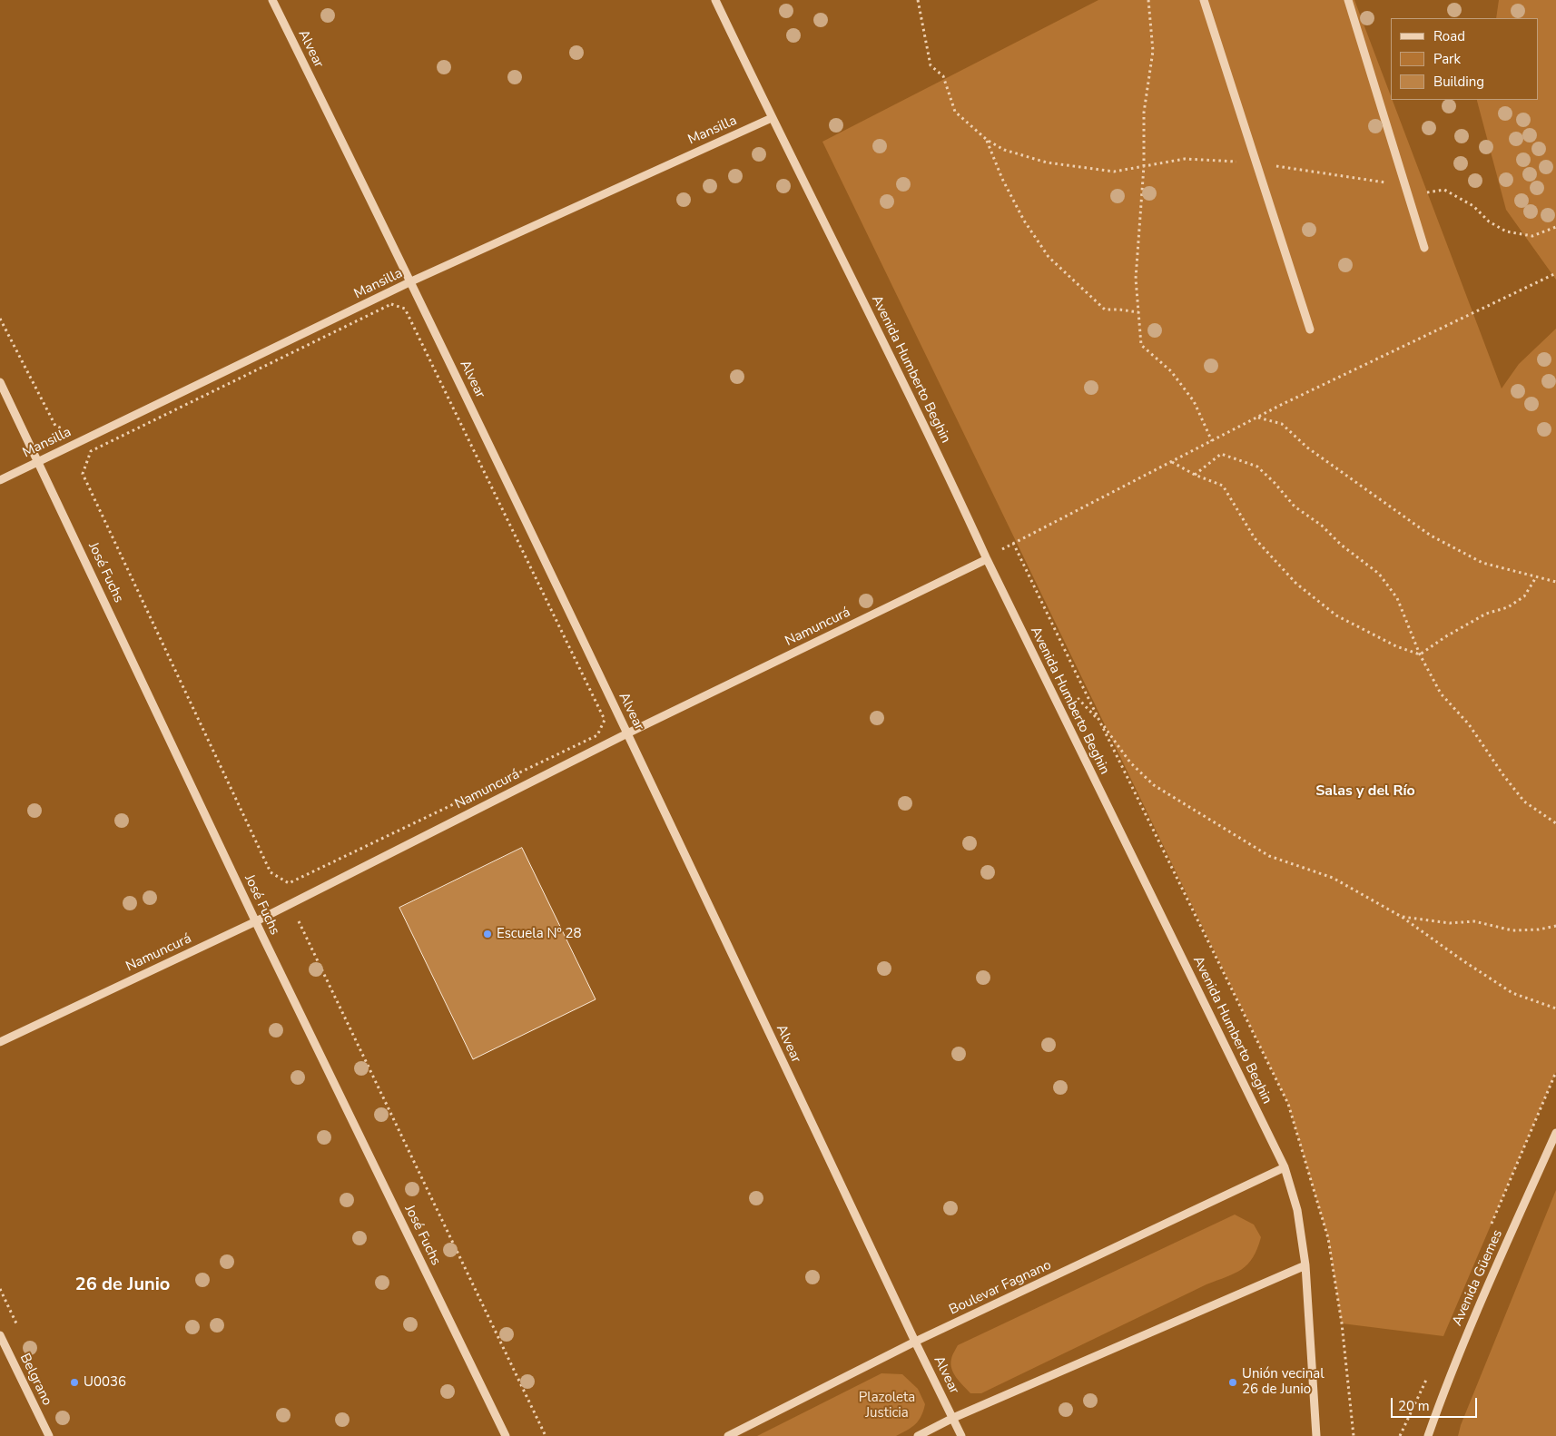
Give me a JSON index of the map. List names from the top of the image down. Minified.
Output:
{"streets":{"street":["Alvear","Mansilla","Avenida Humberto Beghin","José Fuchs","Namuncurá","Avenida Güemes","Boulevar Fagnano","Belgrano"]},"crossings":[["Alvear","Mansilla"],["Alvear","Namuncurá"],["Alvear","Boulevar Fagnano"],["Mansilla","Avenida Humberto Beghin"],["Mansilla","José Fuchs"],["Avenida Humberto Beghin","Namuncurá"],["Avenida Humberto Beghin","Boulevar Fagnano"],["José Fuchs","Namuncurá"]],"districts":["Salas y del Río","26 de Junio"],"parks":["Plazoleta Justicia"],"places":["Escuela Nº 28","U0036","Unión vecinal 26 de Junio"],"legend":["Road","Park","Building"],"scale_bar":"20 m"}
